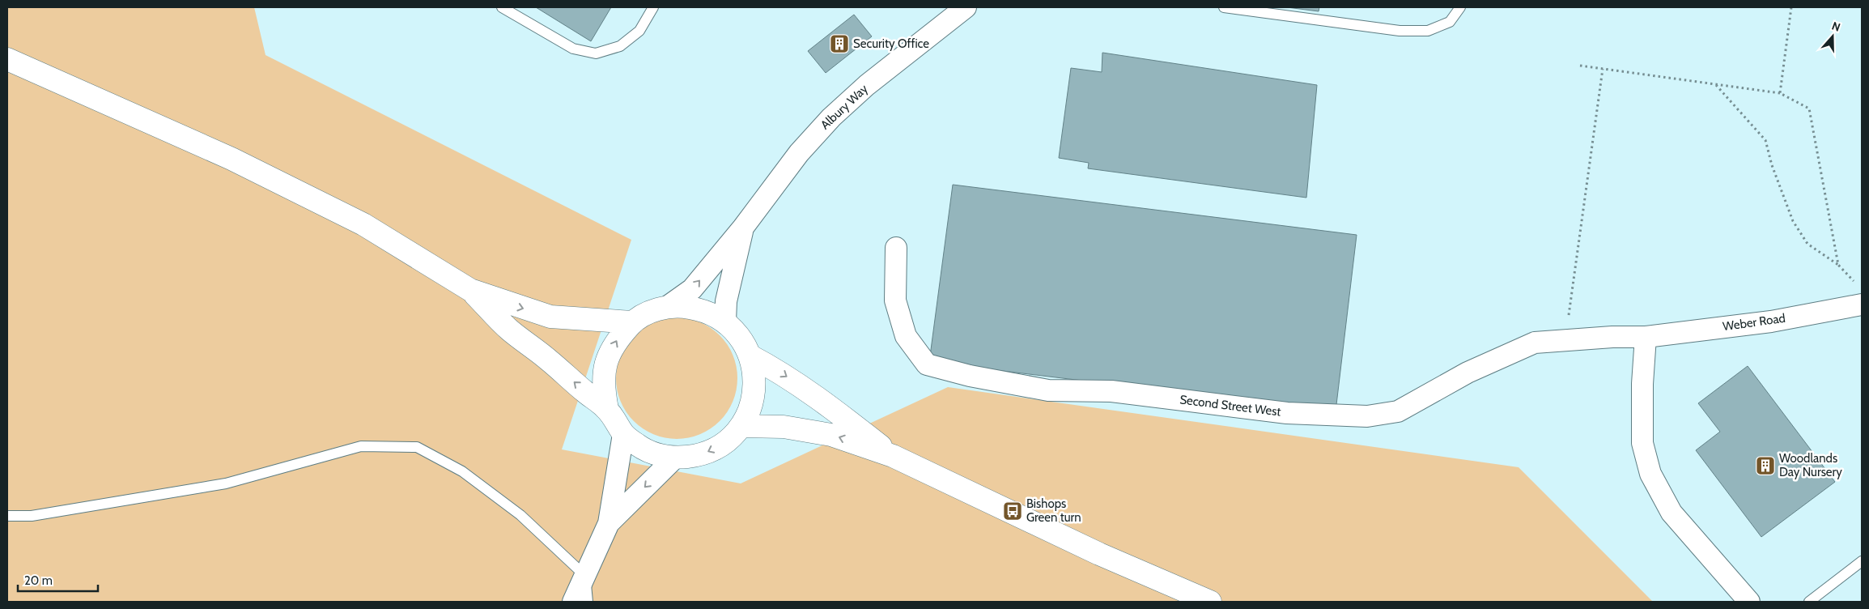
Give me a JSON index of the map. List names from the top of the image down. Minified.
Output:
{"streets":{"street":["Albury Way","Weber Road","Second Street West"]},"crossings":[["Weber Road","Second Street West"]],"places":{"building":["Security Office","Woodlands Day Nursery"],"bus stop":["Bishops Green turn"]},"scale_bar":"20 m","north":"top"}
